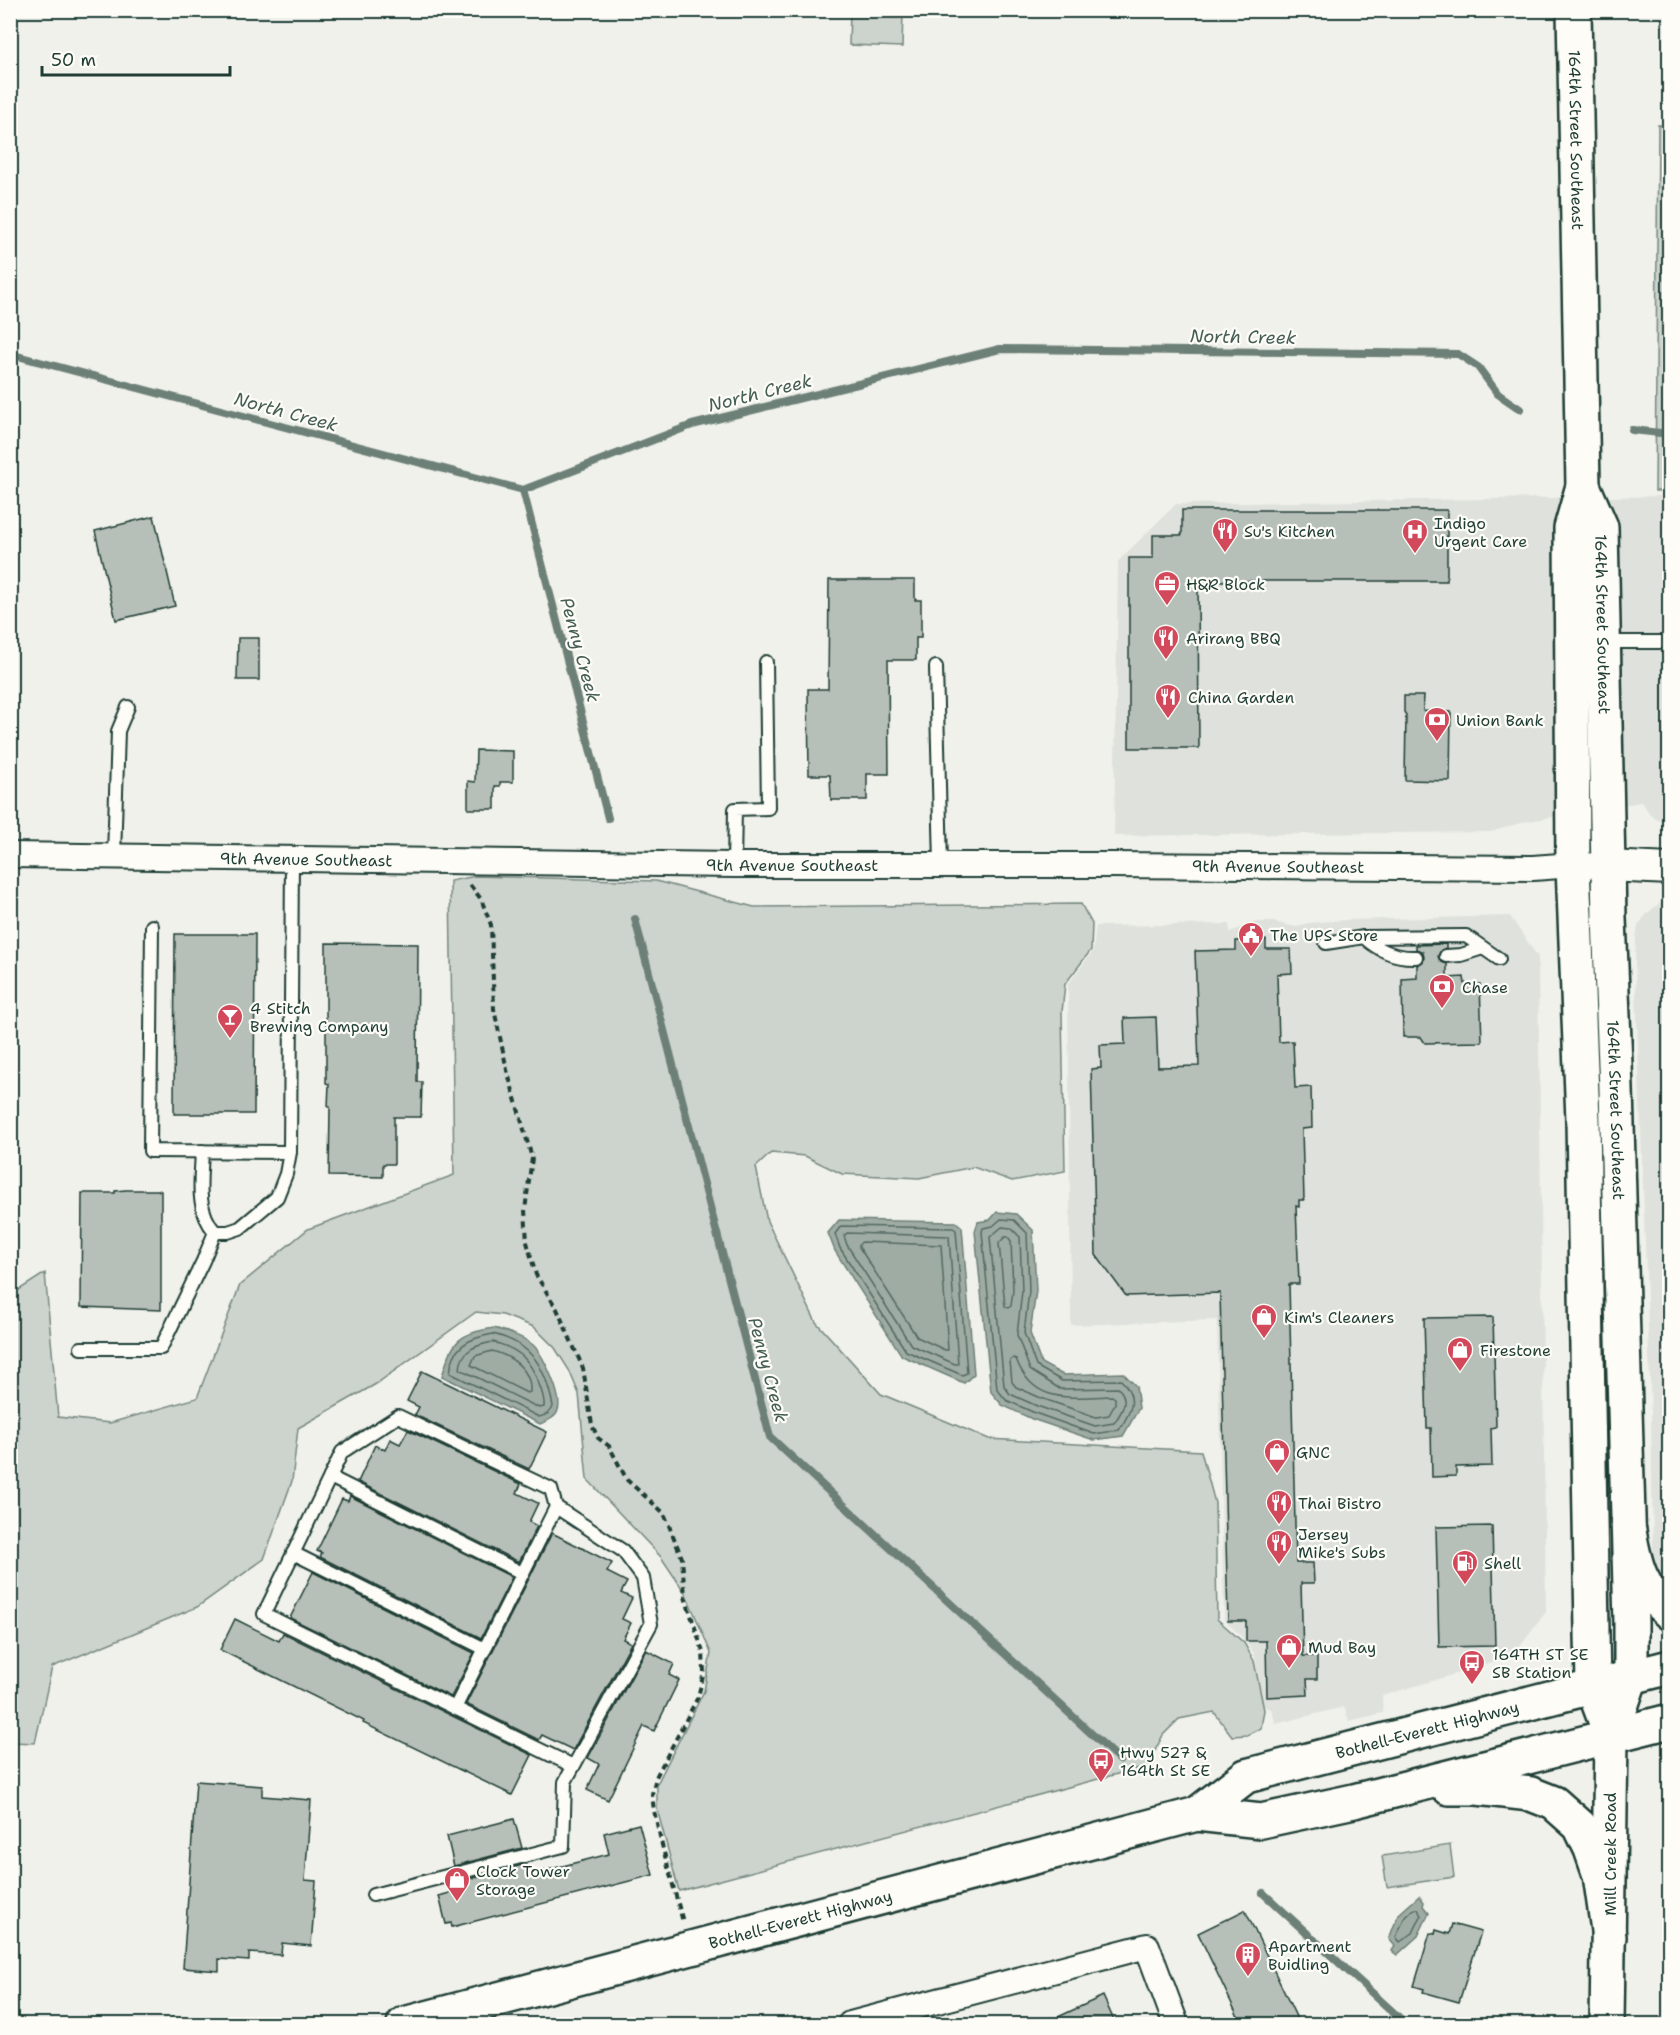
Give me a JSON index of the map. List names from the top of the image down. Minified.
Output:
{"streets":{"main road":["164th Street Southeast","Bothell-Everett Highway","Mill Creek Road"],"street":["9th Avenue Southeast"]},"crossings":[["164th Street Southeast","9th Avenue Southeast"],["164th Street Southeast","Bothell-Everett Highway"],["164th Street Southeast","Mill Creek Road"],["Bothell-Everett Highway","Mill Creek Road"]],"water":["North Creek","Penny Creek"],"places":{"restaurant":["Su's Kitchen","Arirang BBQ","China Garden","Thai Bistro","Jersey Mike's Subs"],"hospital":["Indigo Urgent Care"],"office":["H&R Block"],"bank":["Union Bank","Chase"],"public building":["The UPS Store"],"bar":["4 Stitch Brewing Company"],"shop":["Kim's Cleaners","Firestone","GNC","Mud Bay","Clock Tower Storage"],"fuel station":["Shell"],"bus stop":["164TH ST SE SB Station","Hwy 527 & 164th St SE"],"building":["Apartment Buidling"]},"scale_bar":"50 m"}
